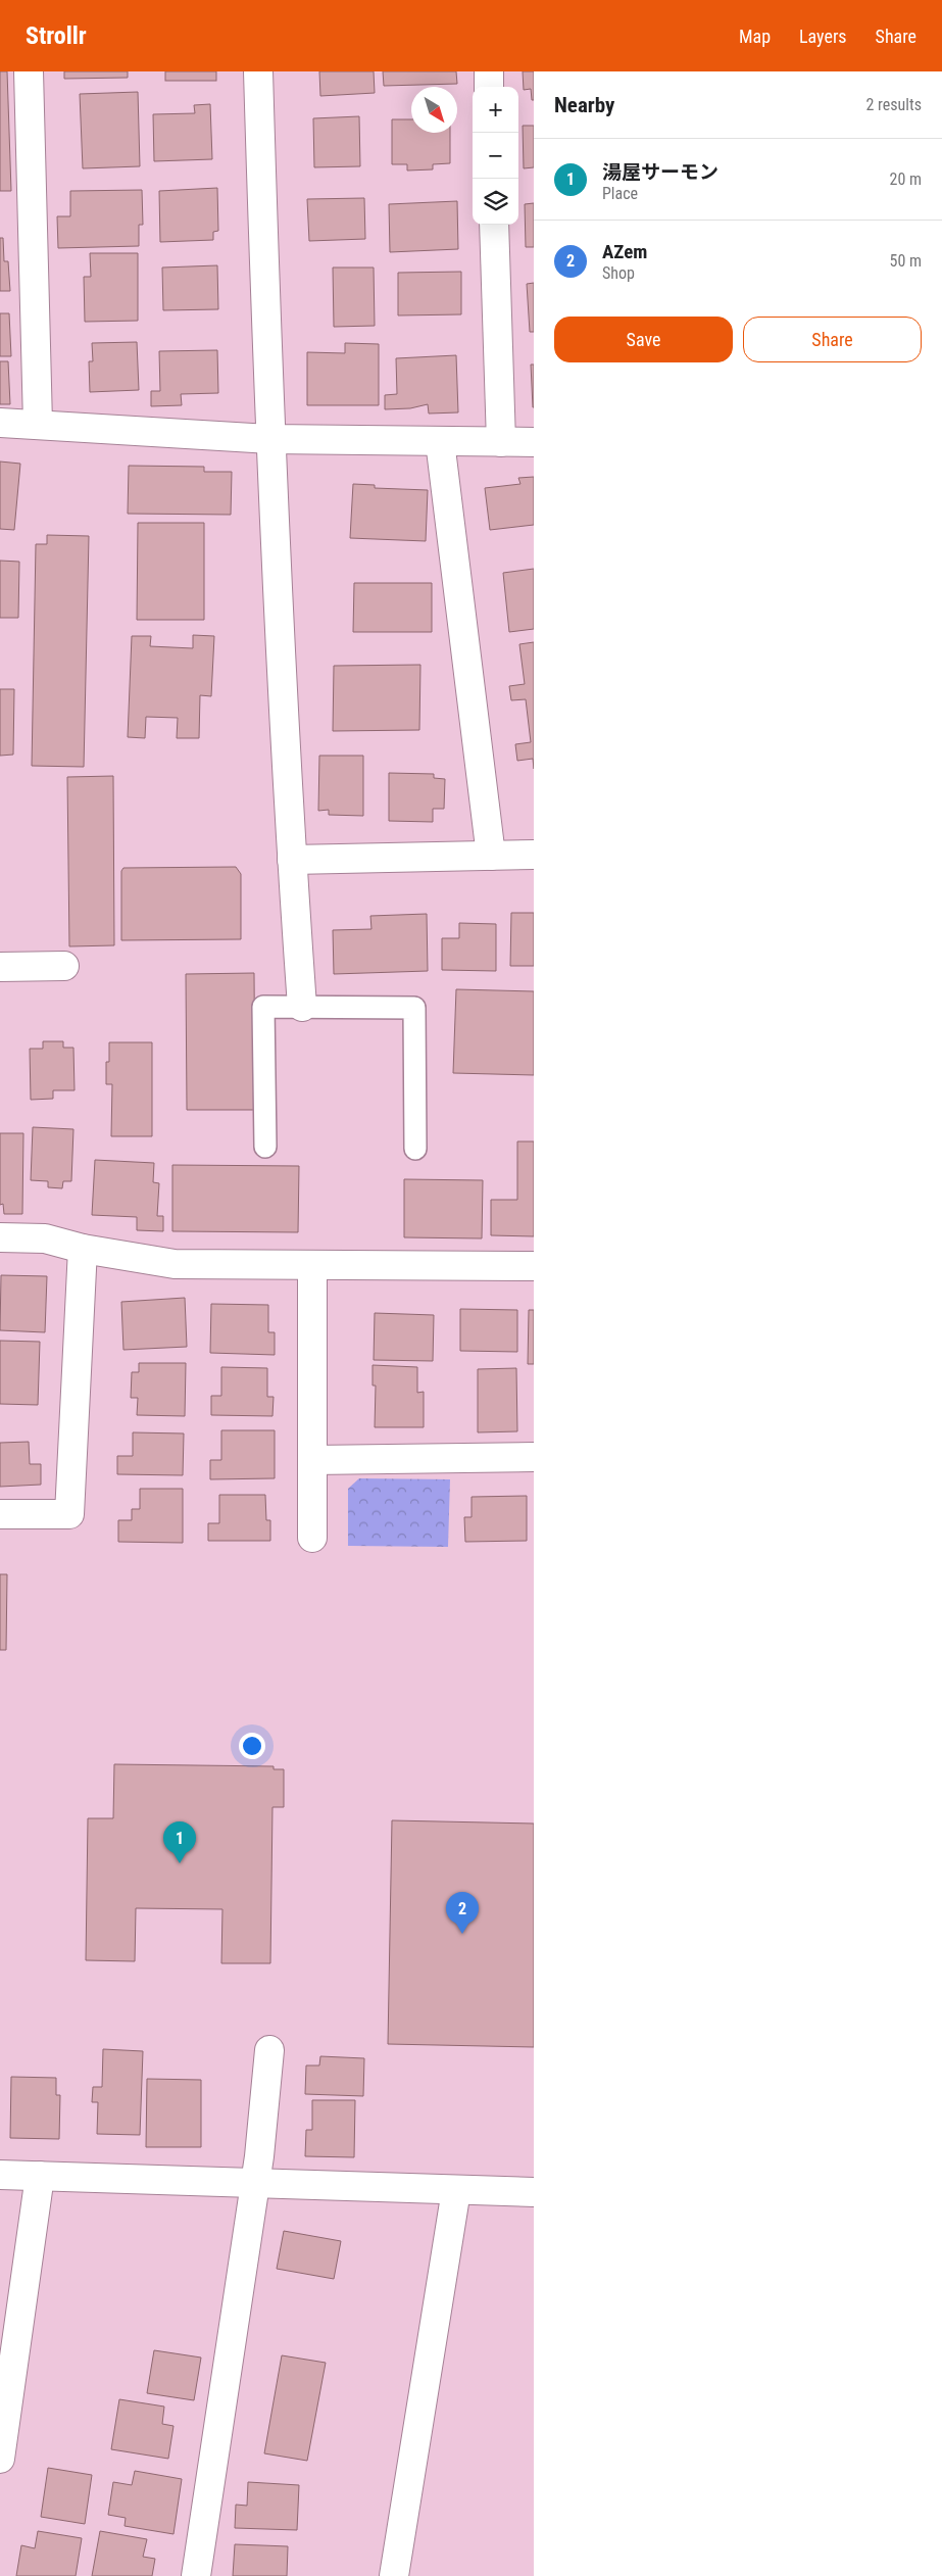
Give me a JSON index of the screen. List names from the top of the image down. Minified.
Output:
{"north":"bottom right","page":{"header":"Strollr","nav":["Map","Layers","Share"],"heading":["Nearby","2 results"],"map_buttons":["+","−"],"list":[{"mark":"1","name":"湯屋サーモン","note":"Place","value":"20 m"},{"mark":"2","name":"AZem","note":"Shop","value":"50 m"}],"buttons":["Save","Share"],"pins":["1","2"]}}
